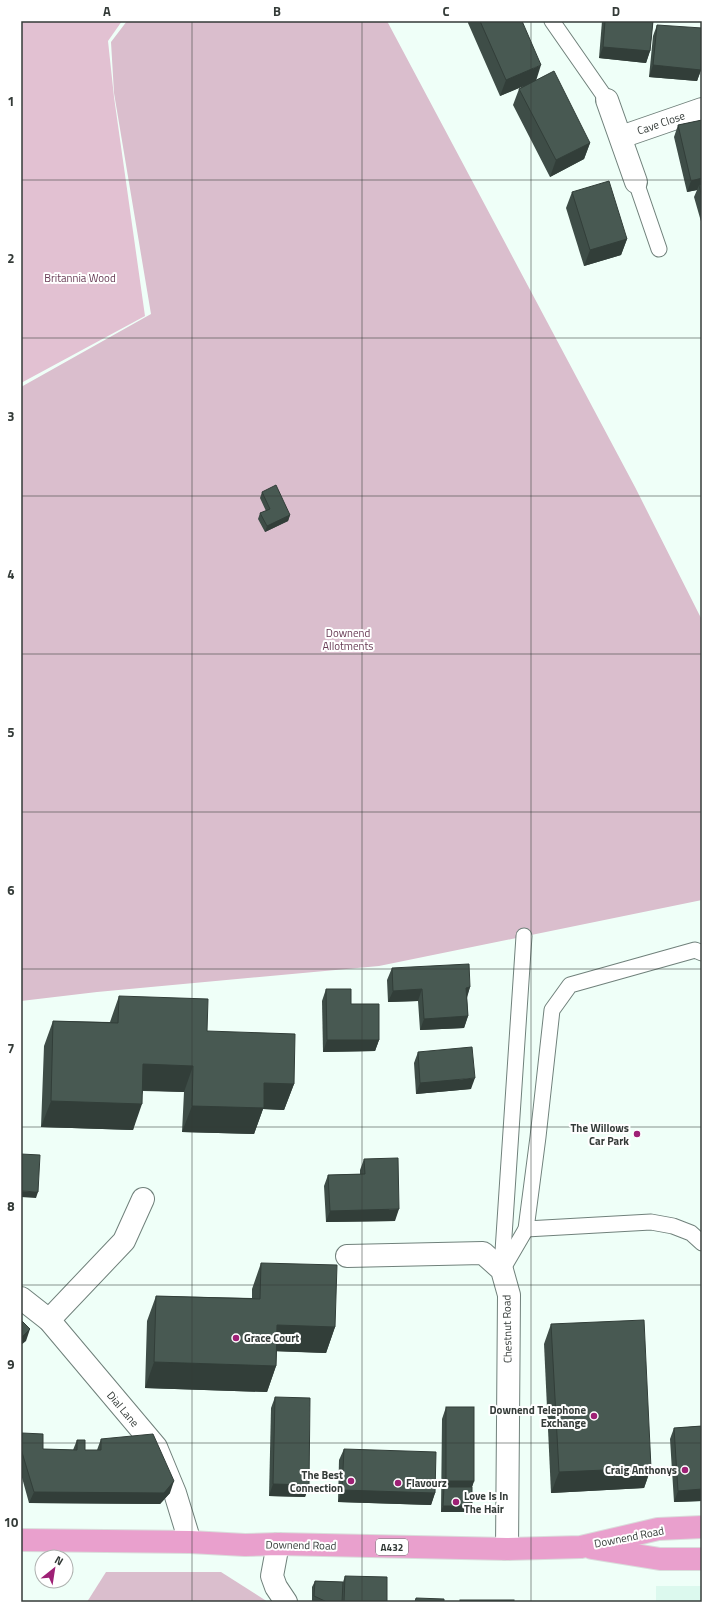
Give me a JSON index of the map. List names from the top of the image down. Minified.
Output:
{"streets":{"main road":["Downend Road","A432"],"street":["Cave Close","Chestnut Road","Dial Lane"]},"crossings":[["Chestnut Road","Downend Road"],["Dial Lane","Downend Road"]],"parks":["Britannia Wood","Downend Allotments"],"places":["The Willows Car Park","Grace Court","Downend Telephone Exchange","Craig Anthonys","The Best Connection","Flavourz","Love Is In The Hair"],"north":"top right","grid":{"columns":["A","B","C","D"],"rows":["1","2","3","4","5","6","7","8","9","10"]}}
